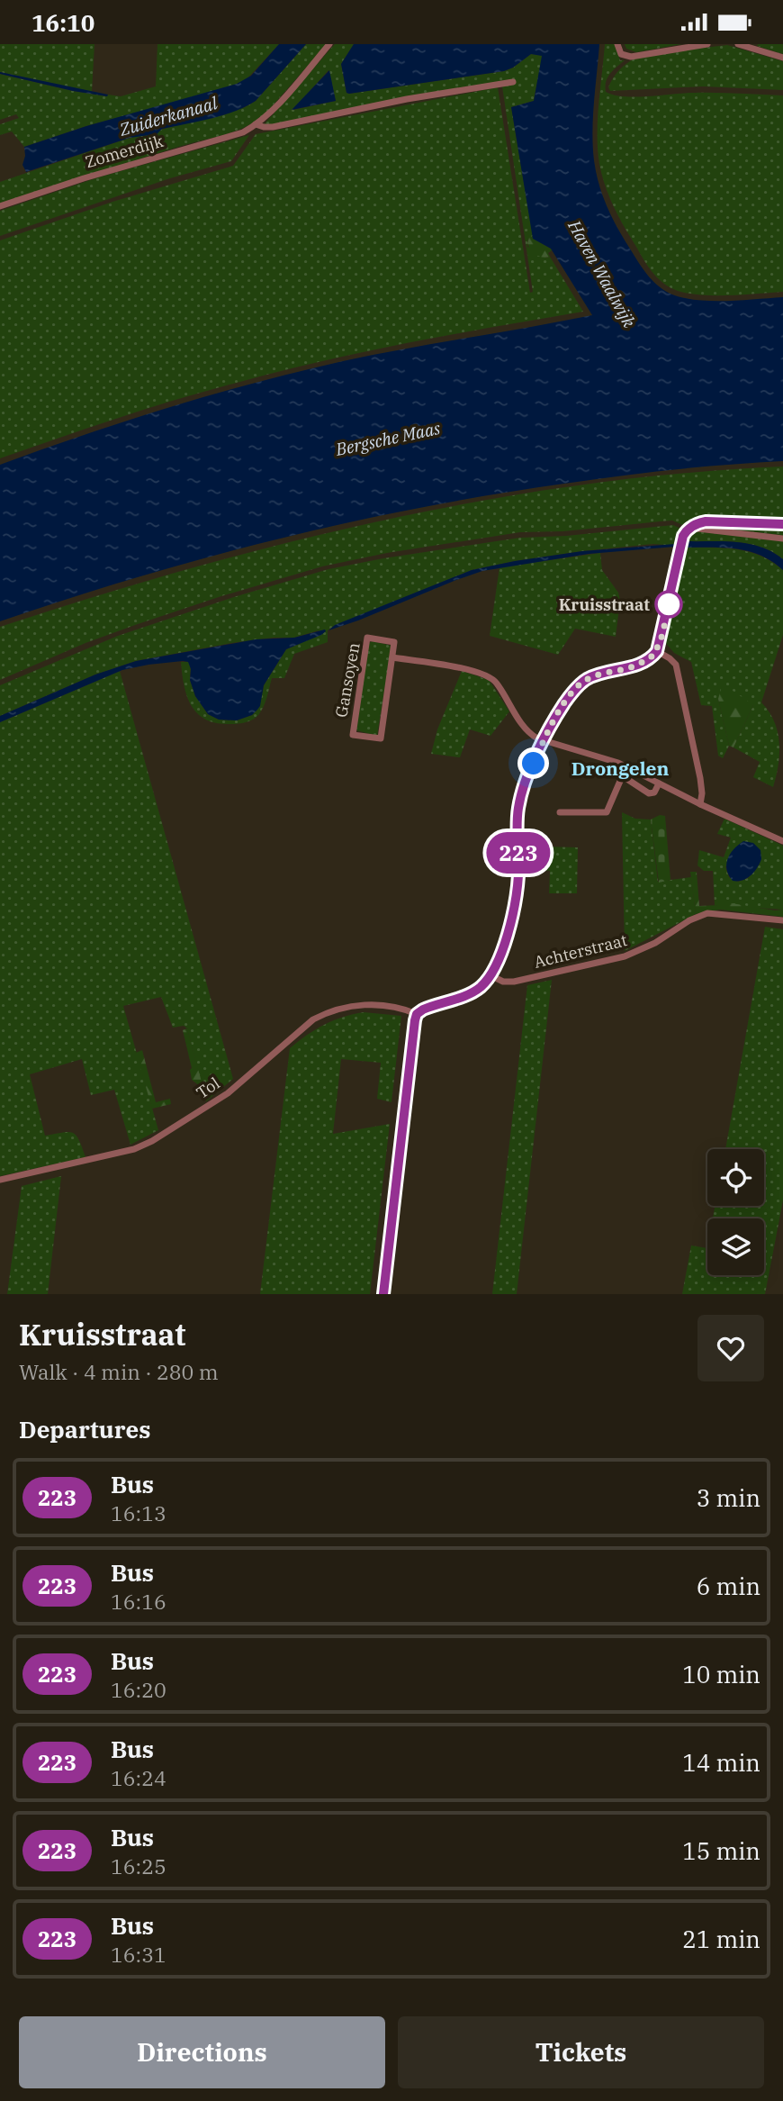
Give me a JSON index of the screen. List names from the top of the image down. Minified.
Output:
{"streets":{"street":["Zomerdijk","Gansoyen","Achterstraat","Tol"]},"districts":["Drongelen"],"water":["Zuiderkanaal","Haven Waalwijk","Bergsche Maas"],"places":["Kruisstraat"],"lines":["bus line 223"],"page":{"status":"16:10","on_map":"223","heading":[["Kruisstraat","Walk · 4 min · 280 m"],"Departures"],"list":[{"mark":"223","name":"Bus","note":"16:13","value":"3 min"},{"mark":"223","name":"Bus","note":"16:16","value":"6 min"},{"mark":"223","name":"Bus","note":"16:20","value":"10 min"},{"mark":"223","name":"Bus","note":"16:24","value":"14 min"},{"mark":"223","name":"Bus","note":"16:25","value":"15 min"},{"mark":"223","name":"Bus","note":"16:31","value":"21 min"}],"buttons":["Directions","Tickets"]}}
